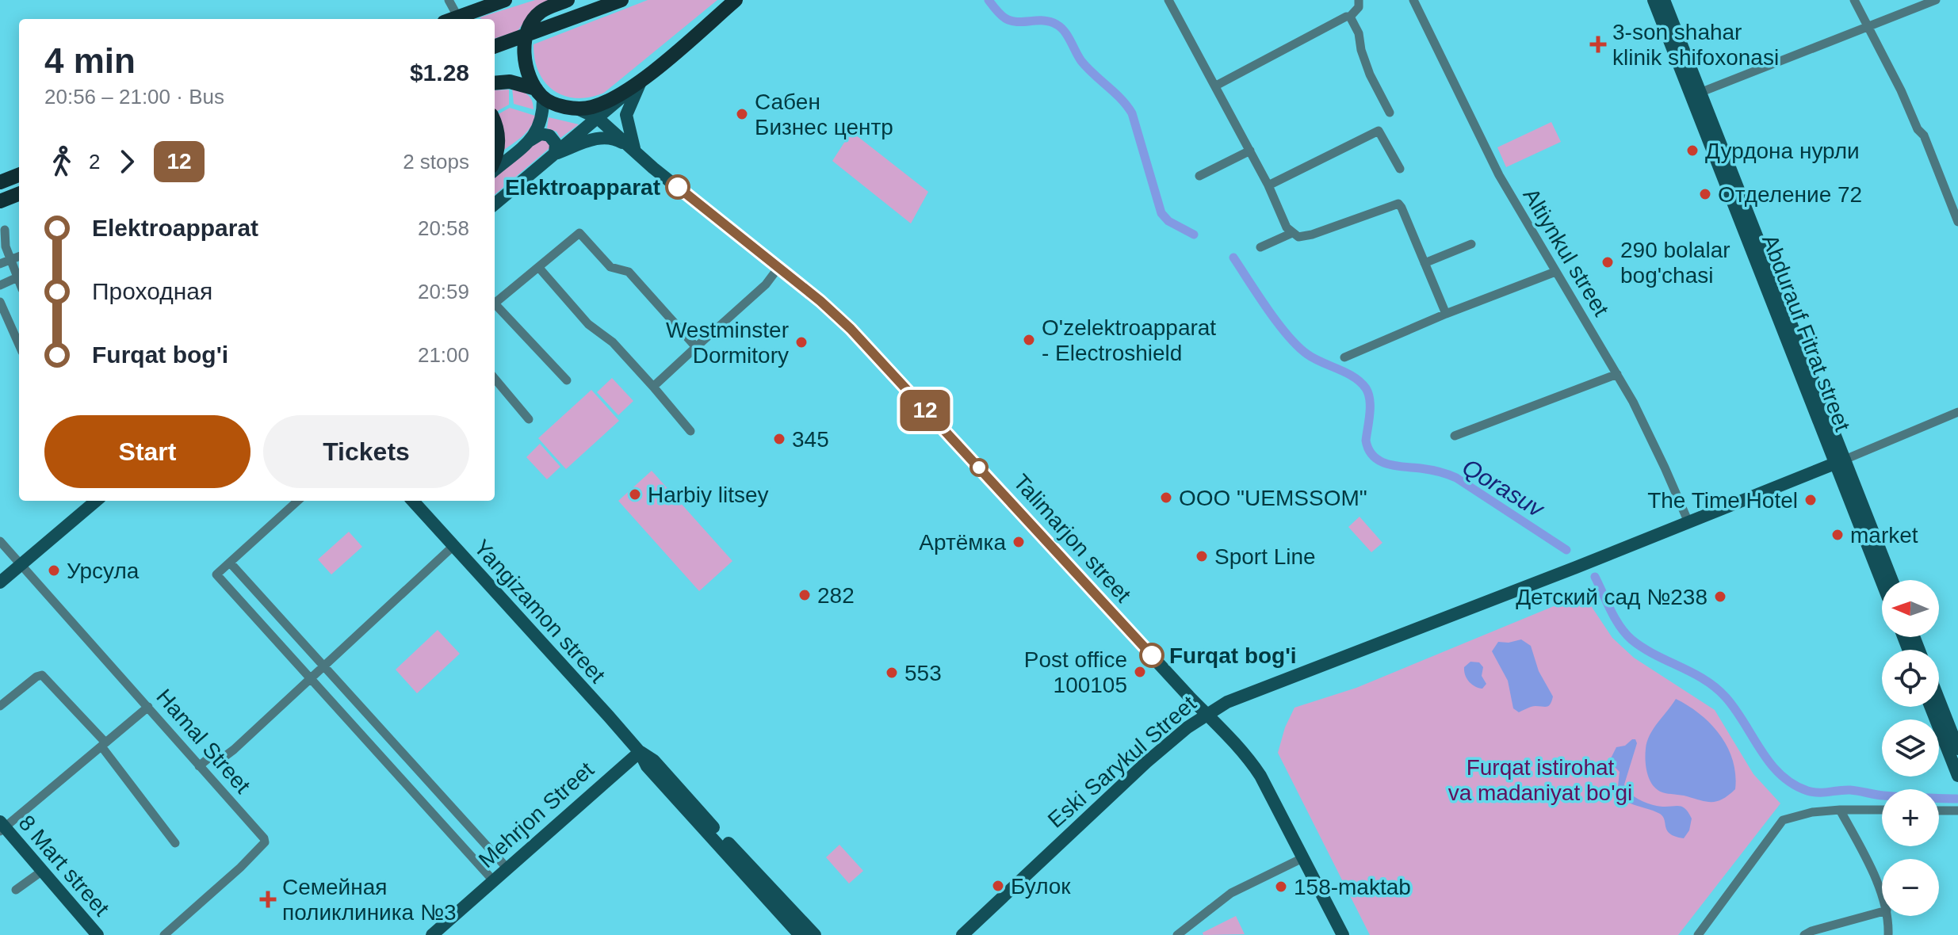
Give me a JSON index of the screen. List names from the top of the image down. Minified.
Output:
{"streets":{"street":["Altiynkul street","Abdurauf Fitrat street","Talimarjon street","Yangizamon street","Hamal Street","Eski Sarykul Street","Mehrjon Street","8 Mart street"]},"crossings":[["Altiynkul street","Eski Sarykul Street"],["Abdurauf Fitrat street","Eski Sarykul Street"],["Talimarjon street","Eski Sarykul Street"],["Yangizamon street","Mehrjon Street"]],"water":["Qorasuv"],"parks":["Furqat istirohat va madaniyat bo'gi"],"places":{"health":["3-son shahar klinik shifoxonasi","Семейная поликлиника №3"],"other":["Сабен Бизнес центр","Дурдона нурли","Elektroapparat","Отделение 72","290 bolalar bog'chasi","O'zelektroapparat - Electroshield","Westminster Dormitory","345","Harbiy litsey","ООО \"UEMSSOM\"","The Time Hotel","market","Артёмка","Sport Line","Урсула","282","Детский сад №238","Furqat bog'i","Post office 100105","553","Булок","158-maktab"]},"lines":["bus line 12"],"north":"left","page":{"on_map":"12","heading":["4 min","20:56 – 21:00 · Bus","$1.28"],"legs":["2","12","2 stops"],"list":[{"name":"Elektroapparat","value":"20:58"},{"name":"Проходная","value":"20:59"},{"name":"Furqat bog'i","value":"21:00"}],"buttons":["Start","Tickets"],"map_buttons":["+","−"]}}
